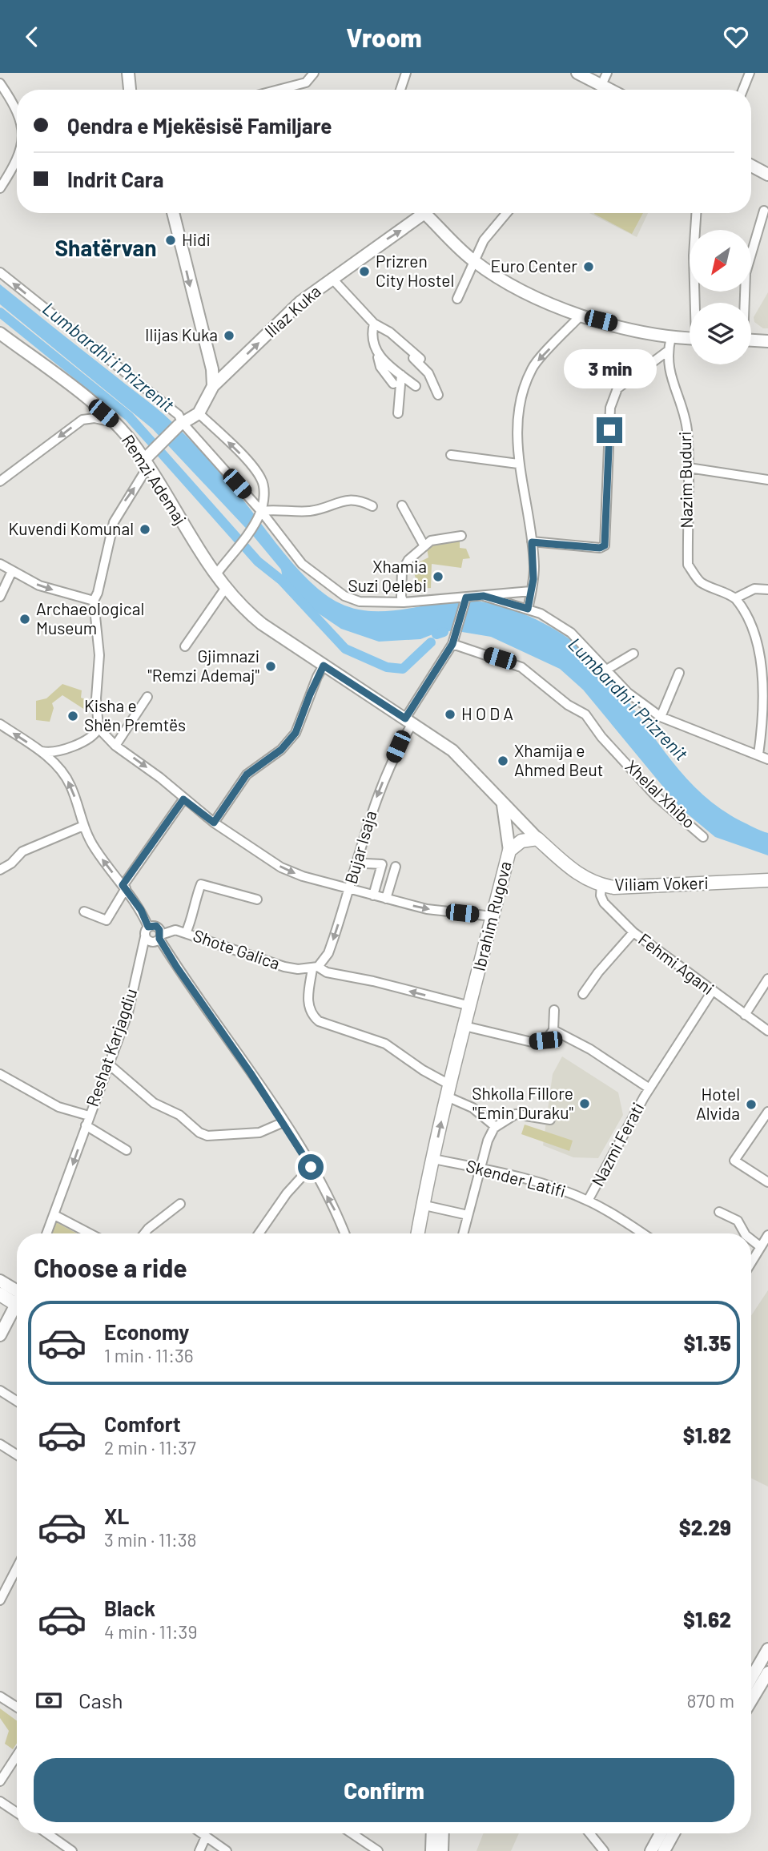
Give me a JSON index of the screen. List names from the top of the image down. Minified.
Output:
{"streets":{"main road":["Viliam Vokeri","Ibrahim Rugova"],"street":["Iliaz Kuka","Remzi Ademaj","Nazim Buduri","Xhelal Xhibo","Bujar Isaja","Shote Galica","Fehmi Agani","Reshat Karjagdiu","Nazmi Ferati","Skender Latifi"]},"crossings":[["Remzi Ademaj","Bujar Isaja"],["Remzi Ademaj","Viliam Vokeri"],["Remzi Ademaj","Ibrahim Rugova"],["Bujar Isaja","Shote Galica"],["Viliam Vokeri","Ibrahim Rugova"],["Viliam Vokeri","Fehmi Agani"],["Ibrahim Rugova","Shote Galica"],["Ibrahim Rugova","Skender Latifi"],["Shote Galica","Reshat Karjagdiu"],["Fehmi Agani","Nazmi Ferati"],["Nazmi Ferati","Skender Latifi"]],"one_way":["Iliaz Kuka","Bujar Isaja","Shote Galica"],"districts":["Shatërvan"],"water":["Lumbardhi i Prizrenit"],"places":["Hidi","Euro Center","Prizren City Hostel","Ilijas Kuka","Kuvendi Komunal","Xhamia Suzi Qelebi","Archaeological Museum","Gjimnazi \"Remzi Ademaj\"","H O D A","Kisha e Shën Premtës","Xhamija e Ahmed Beut","Shkolla Fillore \"Emin Duraku\"","Hotel Alvida"],"north":"bottom left","page":{"header":"Vroom","banner":["Qendra e Mjekësisë Familjare","Indrit Cara"],"bubble":"3 min","heading":"Choose a ride","list":[{"name":"Economy","note":"1 min · 11:36","value":"$1.35"},{"name":"Comfort","note":"2 min · 11:37","value":"$1.82"},{"name":"XL","note":"3 min · 11:38","value":"$2.29"},{"name":"Black","note":"4 min · 11:39","value":"$1.62"}],"pay":["Cash","870 m"],"buttons":"Confirm"}}
